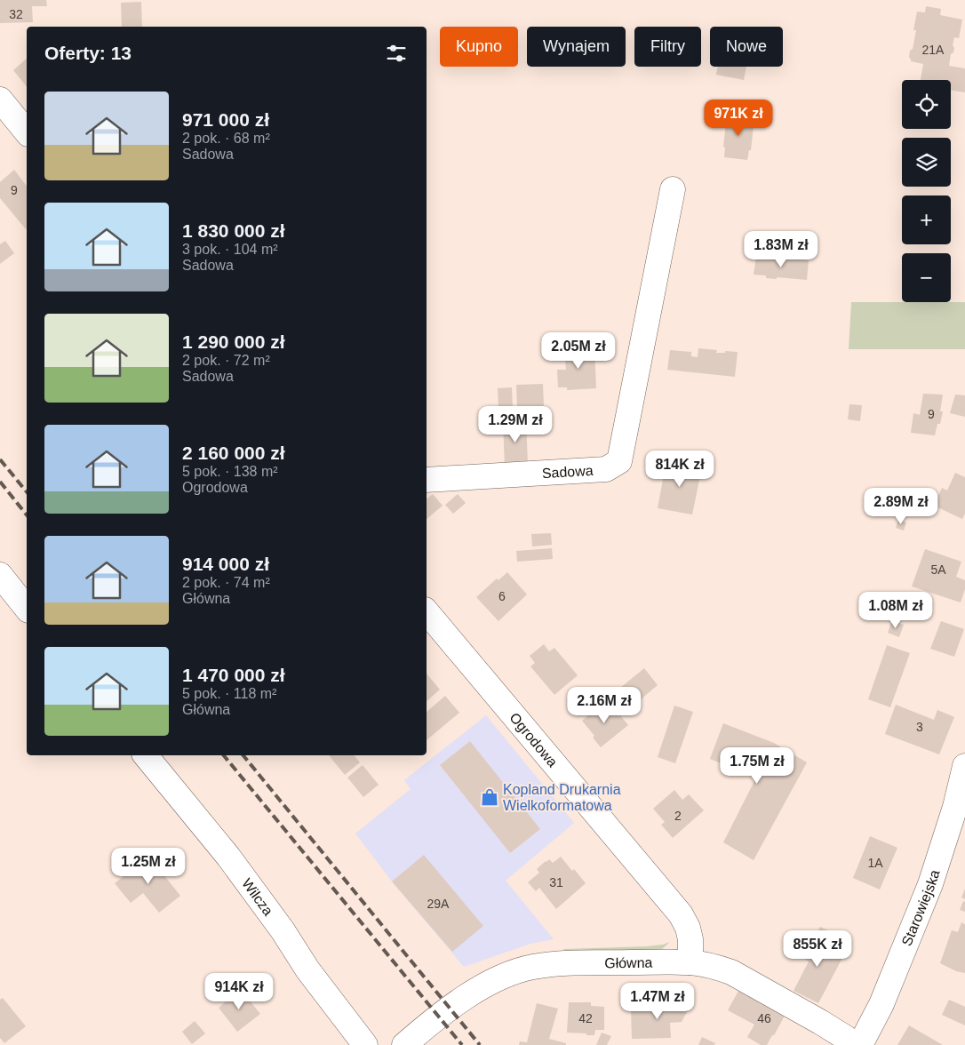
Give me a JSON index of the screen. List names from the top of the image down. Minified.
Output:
{"streets":{"street":["Sadowa","Ogrodowa","Wilcza","Starowiejska","Główna"]},"crossings":[["Ogrodowa","Główna"]],"places":{"shop":["Kopland Drukarnia Wielkoformatowa"]},"house_numbers":["32","21A","9","9","5A","6","3","2","1A","31","29A","42","46"],"page":{"chip":["Kupno","Wynajem","Filtry","Nowe"],"heading":"Oferty: 13","map_buttons":["+","−"],"list":[{"name":"971 000 zł","note":"2 pok. · 68 m² · Sadowa"},{"name":"1 830 000 zł","note":"3 pok. · 104 m² · Sadowa"},{"name":"1 290 000 zł","note":"2 pok. · 72 m² · Sadowa"},{"name":"2 160 000 zł","note":"5 pok. · 138 m² · Ogrodowa"},{"name":"914 000 zł","note":"2 pok. · 74 m² · Główna"},{"name":"1 470 000 zł","note":"5 pok. · 118 m² · Główna"}],"price":["971K zł","1.83M zł","2.05M zł","1.29M zł","814K zł","2.89M zł","1.08M zł","2.16M zł","1.75M zł","1.25M zł","855K zł","914K zł","1.47M zł"]}}
